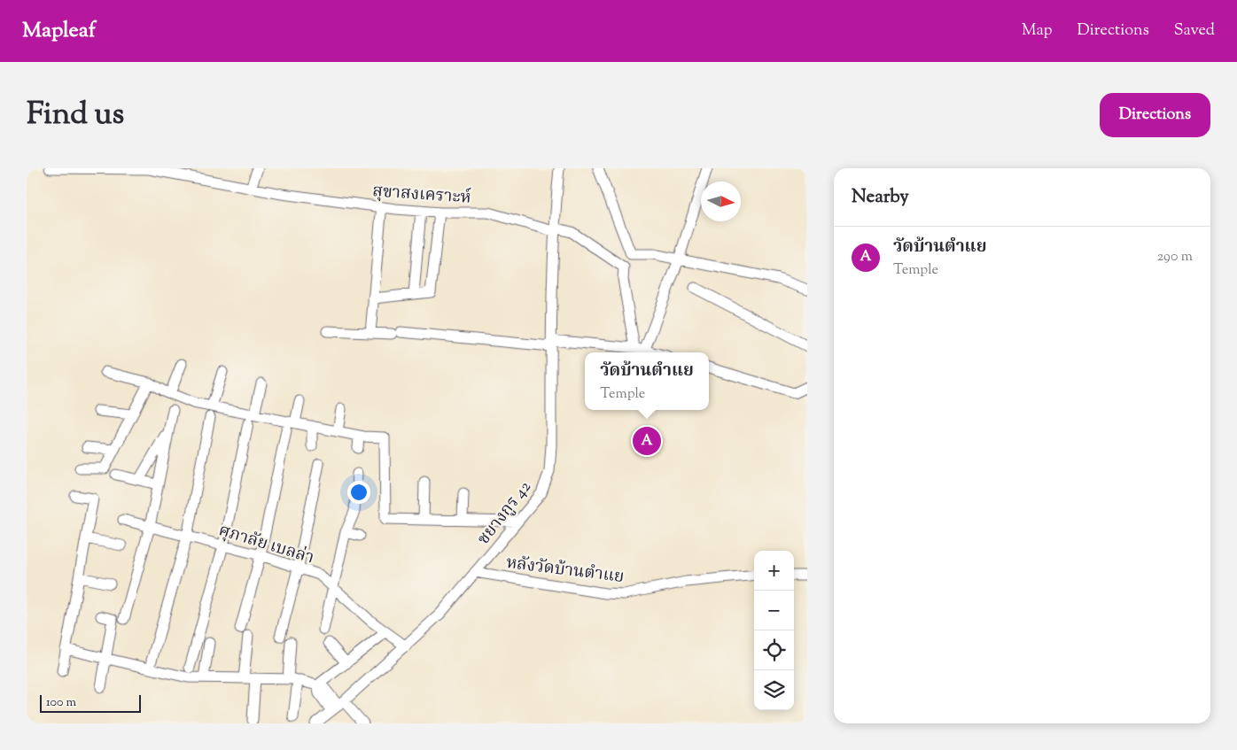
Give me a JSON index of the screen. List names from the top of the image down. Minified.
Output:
{"streets":{"street":["สุขาสงเคราะห์","ชยางกูร 42","ศุภาลัย เบลล่า","หลังวัดบ้านตำแย"]},"crossings":[["สุขาสงเคราะห์","ชยางกูร 42"],["ชยางกูร 42","ศุภาลัย เบลล่า"],["ชยางกูร 42","หลังวัดบ้านตำแย"]],"scale_bar":"100 m","north":"right","page":{"header":"Mapleaf","nav":["Map","Directions","Saved"],"title":"Find us","buttons":"Directions","heading":"Nearby","list":[{"mark":"A","name":"วัดบ้านตำแย","note":"Temple","value":"290 m"}],"popup":["วัดบ้านตำแย","Temple"],"pins":"A","map_buttons":["+","−"],"scale":"100 m"}}
